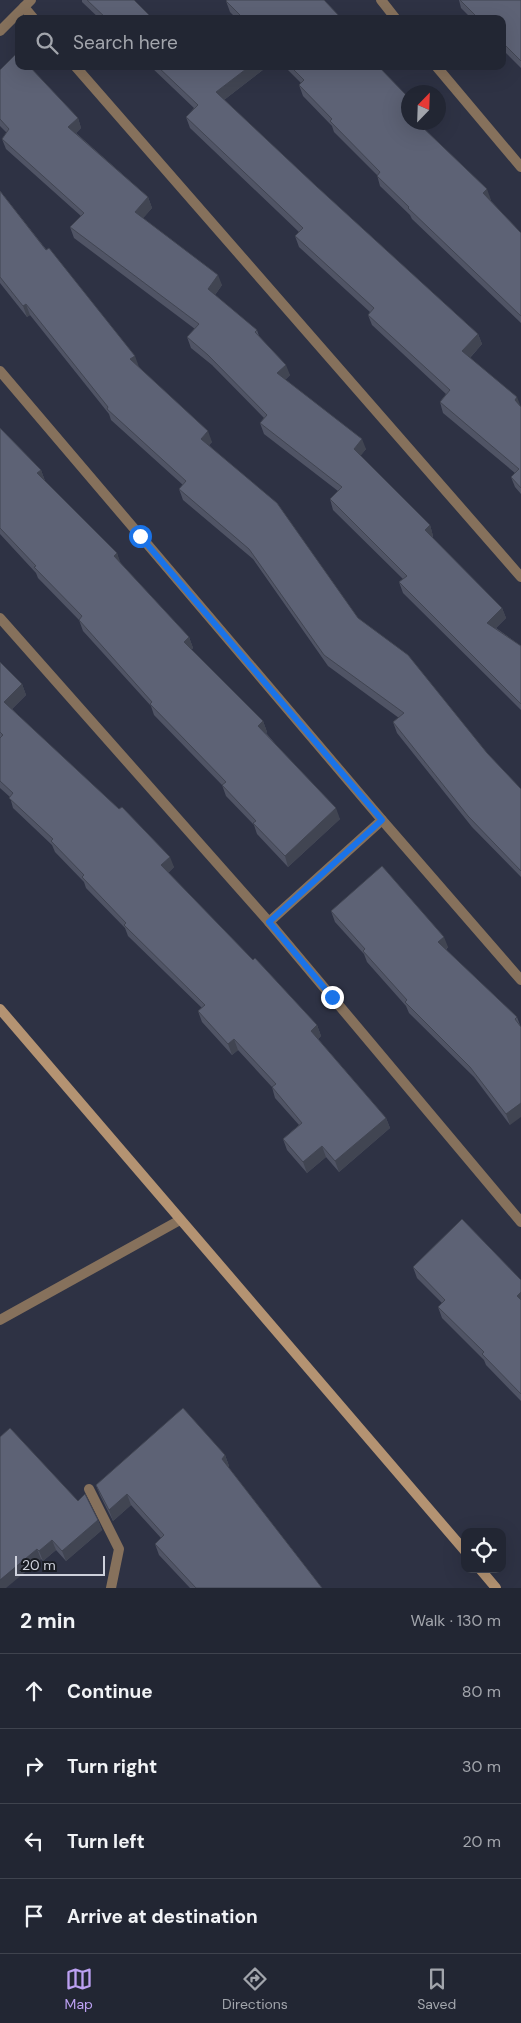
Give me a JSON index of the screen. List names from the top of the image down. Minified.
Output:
{"scale_bar":"20 m","north":"top right","page":{"search":"Search here","scale":"20 m","heading":["2 min","Walk · 130 m"],"list":[["Continue","80 m"],["Turn right","30 m"],["Turn left","20 m"],"Arrive at destination"],"nav":["Map","Directions","Saved"]}}
